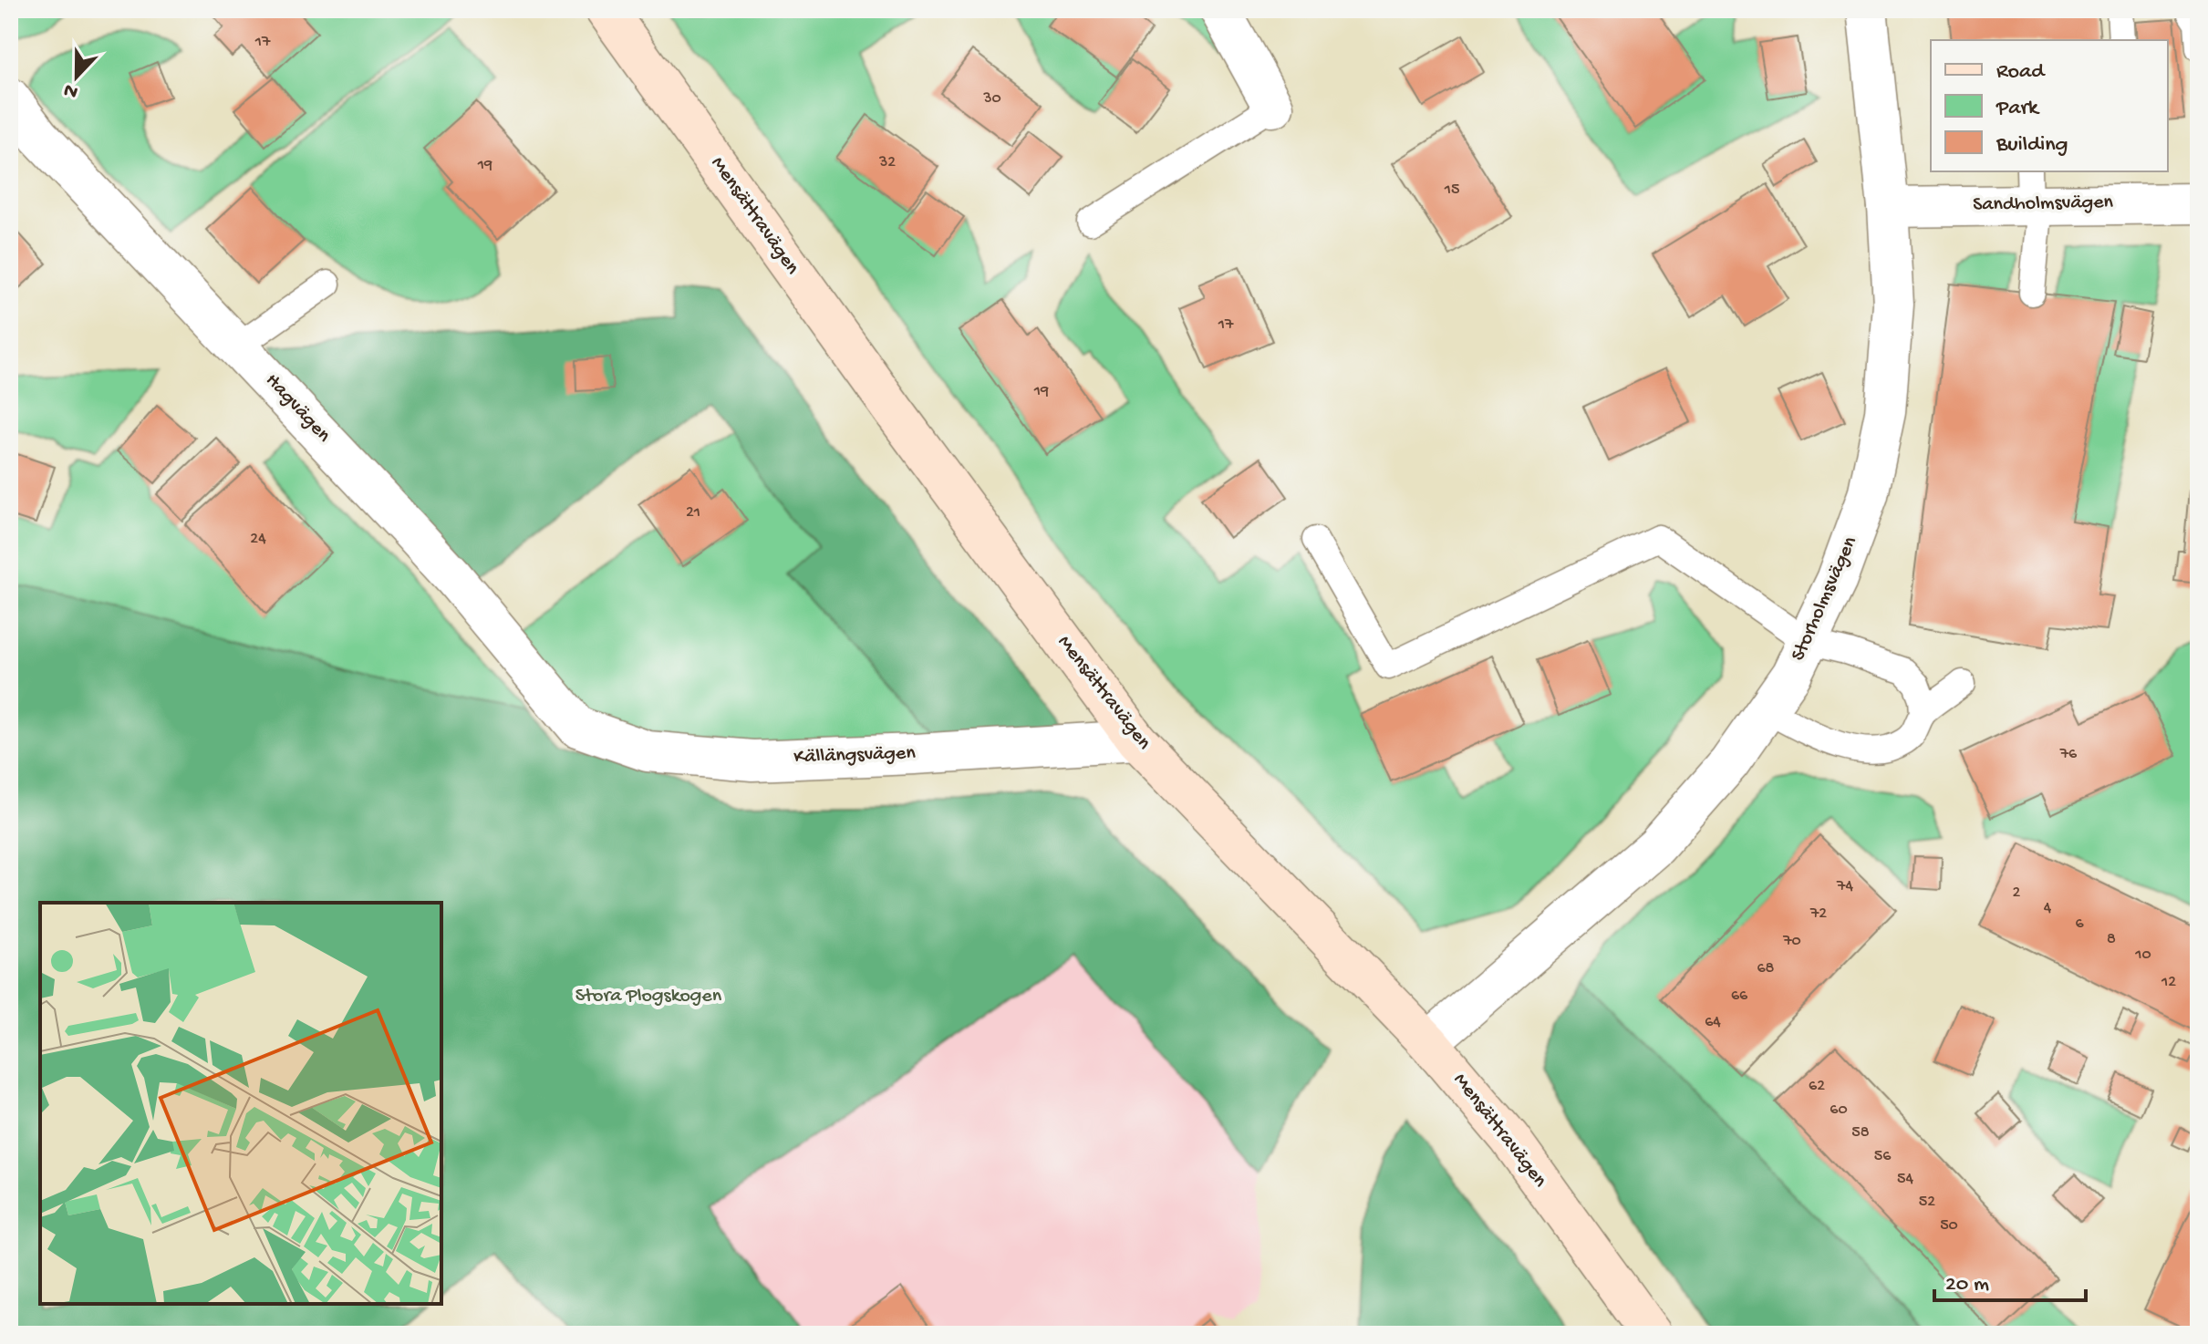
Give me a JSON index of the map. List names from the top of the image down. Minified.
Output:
{"streets":{"street":["Sandholmsvägen","Mensättravägen","Hagvägen","Storholmsvägen","Källängsvägen"]},"crossings":[["Sandholmsvägen","Storholmsvägen"],["Mensättravägen","Storholmsvägen"],["Mensättravägen","Källängsvägen"],["Hagvägen","Källängsvägen"]],"parks":["Stora Plogskogen"],"house_numbers":["17","30","32","19","15","17","19","21","24","76","74","2","4","72","6","8","70","10","68","12","66","64","62","60","58","56","54","52","50"],"legend":["Road","Park","Building"],"scale_bar":"20 m","north":"bottom"}
